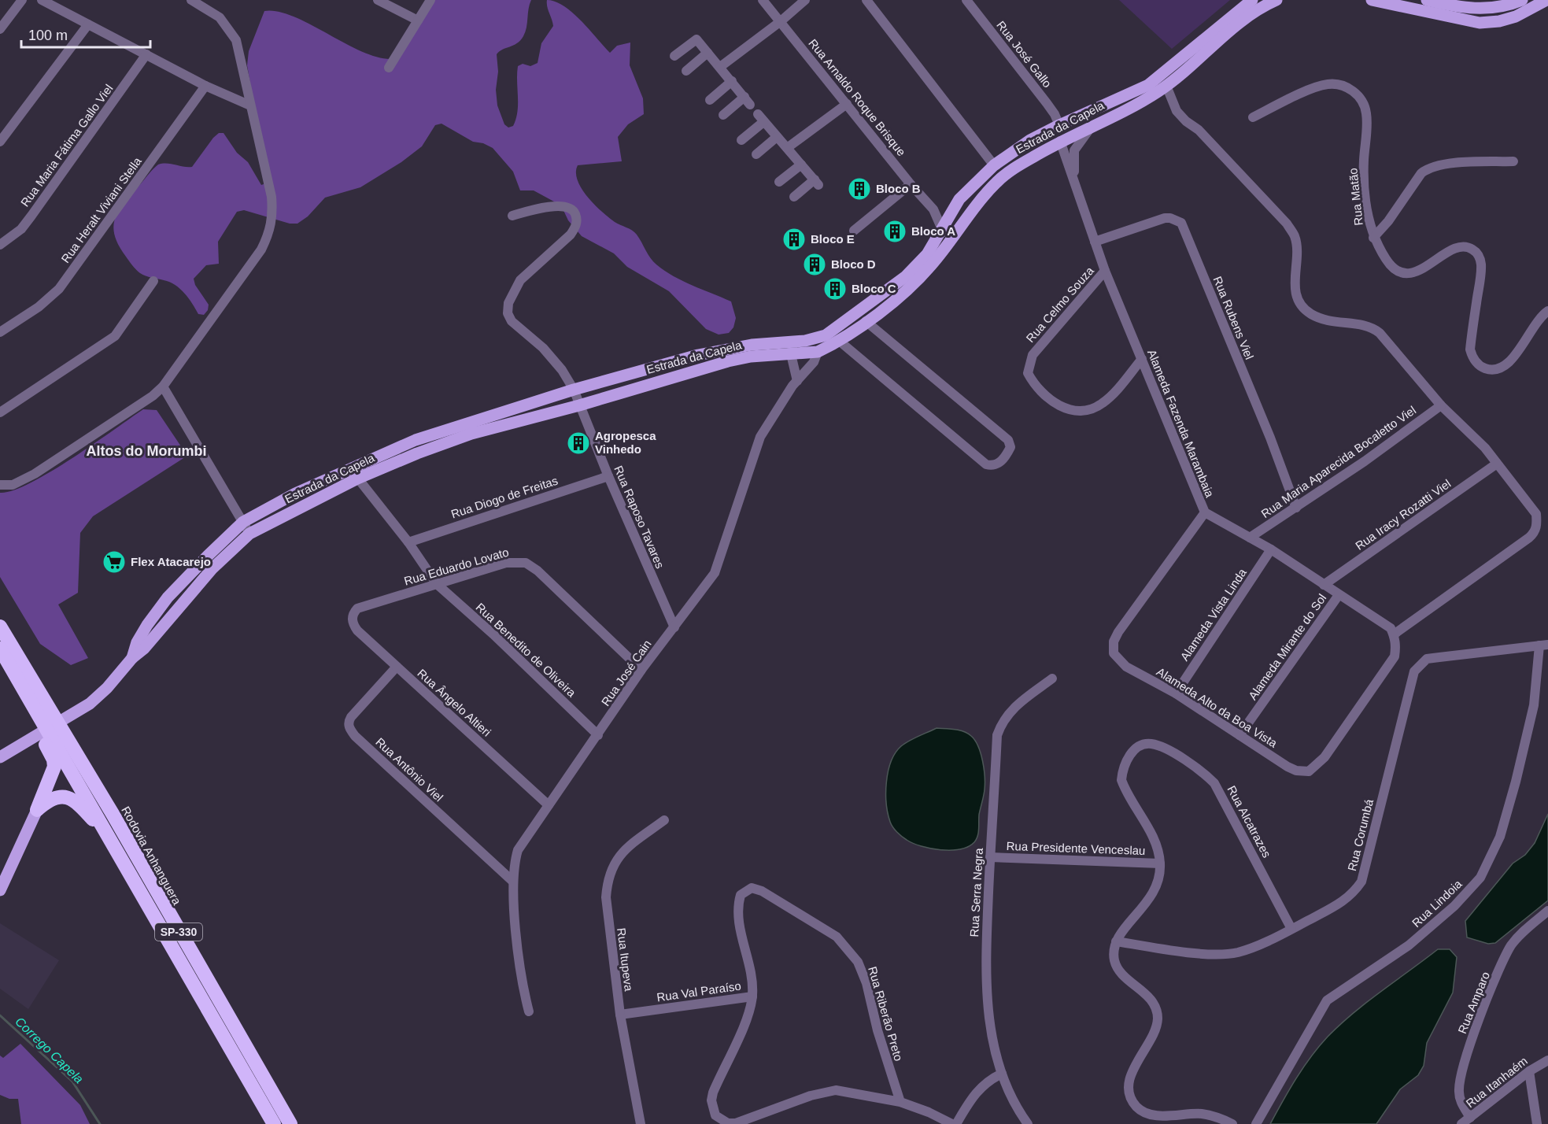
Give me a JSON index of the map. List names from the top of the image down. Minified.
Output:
{"streets":{"highway":["Rodovia Anhanguera","SP-330"],"main road":["Estrada da Capela"],"street":["Rua José Gallo","Rua Arnaldo Roque Brisque","Rua Maria Fátima Gallo Viel","Rua Matão","Rua Heralt Viviani Stella","Rua Celmo Souza","Rua Rubens Viel","Alameda Fazenda Marambaia","Rua Maria Aparecida Bocaletto Viel","Rua Diogo de Freitas","Rua Iracy Rozatti Viel","Rua Raposo Tavares","Rua Eduardo Lovato","Alameda Vista Linda","Alameda Mirante do Sol","Rua Benedito de Oliveira","Rua José Cain","Rua Ângelo Altieri","Alameda Alto da Boa Vista","Rua Antônio Viel","Rua Alcatrazes","Rua Corumbá","Rua Presidente Venceslau","Rua Serra Negra","Rua Lindoia","Rua Itupeva","Rua Val Paraíso","Rua Amparo","Rua Riberão Preto","Rua Itanhaém"]},"crossings":[["Rua José Gallo","Estrada da Capela"],["Rua Arnaldo Roque Brisque","Estrada da Capela"],["Estrada da Capela","Alameda Fazenda Marambaia"],["Estrada da Capela","Rua Raposo Tavares"],["Estrada da Capela","Rua Benedito de Oliveira"],["Estrada da Capela","Rua José Cain"],["Rua Celmo Souza","Alameda Fazenda Marambaia"],["Rua Rubens Viel","Alameda Fazenda Marambaia"],["Rua Rubens Viel","Rua Maria Aparecida Bocaletto Viel"],["Alameda Fazenda Marambaia","Rua Maria Aparecida Bocaletto Viel"],["Alameda Fazenda Marambaia","Rua Iracy Rozatti Viel"],["Alameda Fazenda Marambaia","Alameda Vista Linda"],["Alameda Fazenda Marambaia","Alameda Mirante do Sol"],["Alameda Fazenda Marambaia","Alameda Alto da Boa Vista"],["Rua Diogo de Freitas","Rua Raposo Tavares"],["Rua Diogo de Freitas","Rua Benedito de Oliveira"],["Rua Raposo Tavares","Rua José Cain"],["Rua Eduardo Lovato","Rua Benedito de Oliveira"],["Rua Eduardo Lovato","Rua José Cain"],["Rua Eduardo Lovato","Rua Ângelo Altieri"],["Alameda Vista Linda","Alameda Alto da Boa Vista"],["Alameda Mirante do Sol","Alameda Alto da Boa Vista"],["Rua Benedito de Oliveira","Rua José Cain"],["Rua José Cain","Rua Ângelo Altieri"],["Rua José Cain","Rua Antônio Viel"],["Rua Ângelo Altieri","Rua Antônio Viel"],["Rua Alcatrazes","Rua Corumbá"],["Rua Alcatrazes","Rua Presidente Venceslau"],["Rua Corumbá","Rua Lindoia"],["Rua Presidente Venceslau","Rua Serra Negra"],["Rua Itupeva","Rua Val Paraíso"],["Rua Val Paraíso","Rua Riberão Preto"],["Rua Amparo","Rua Itanhaém"]],"districts":["Altos do Morumbi"],"water":["Corrego Capela"],"places":{"building":["Bloco B","Bloco A","Bloco E","Bloco D","Bloco C","Agropesca Vinhedo"],"supermarket":["Flex Atacarejo"]},"scale_bar":"100 m"}
